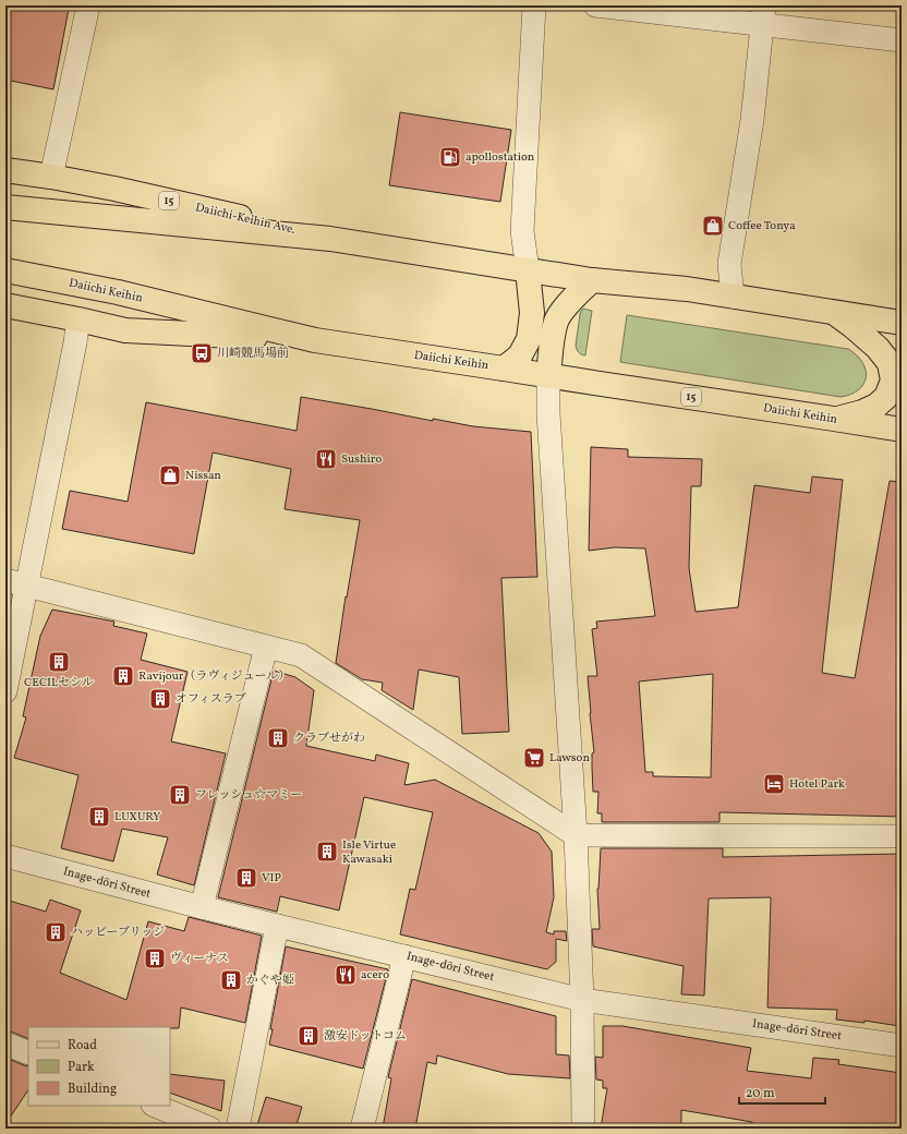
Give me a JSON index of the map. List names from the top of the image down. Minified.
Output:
{"streets":{"highway":["15","Daiichi-Keihin Ave.","Daiichi Keihin"],"street":["Inage-dōri Street"]},"crossings":[["15","Daiichi-Keihin Ave."]],"places":{"fuel station":["apollostation"],"shop":["Coffee Tonya","Nissan"],"bus stop":["川崎競馬場前"],"restaurant":["Sushiro","acero"],"building":["CECILセシル","Ravijour（ラヴィジュール）","オフィスラブ","クラブせがわ","フレッシュ☆マミー","LUXURY","Isle Virtue Kawasaki","VIP","ハッピーブリッジ","ヴィーナス","かぐや姫","激安ドットコム"],"supermarket":["Lawson"],"hotel":["Hotel Park"]},"legend":["Road","Park","Building"],"scale_bar":"20 m"}
